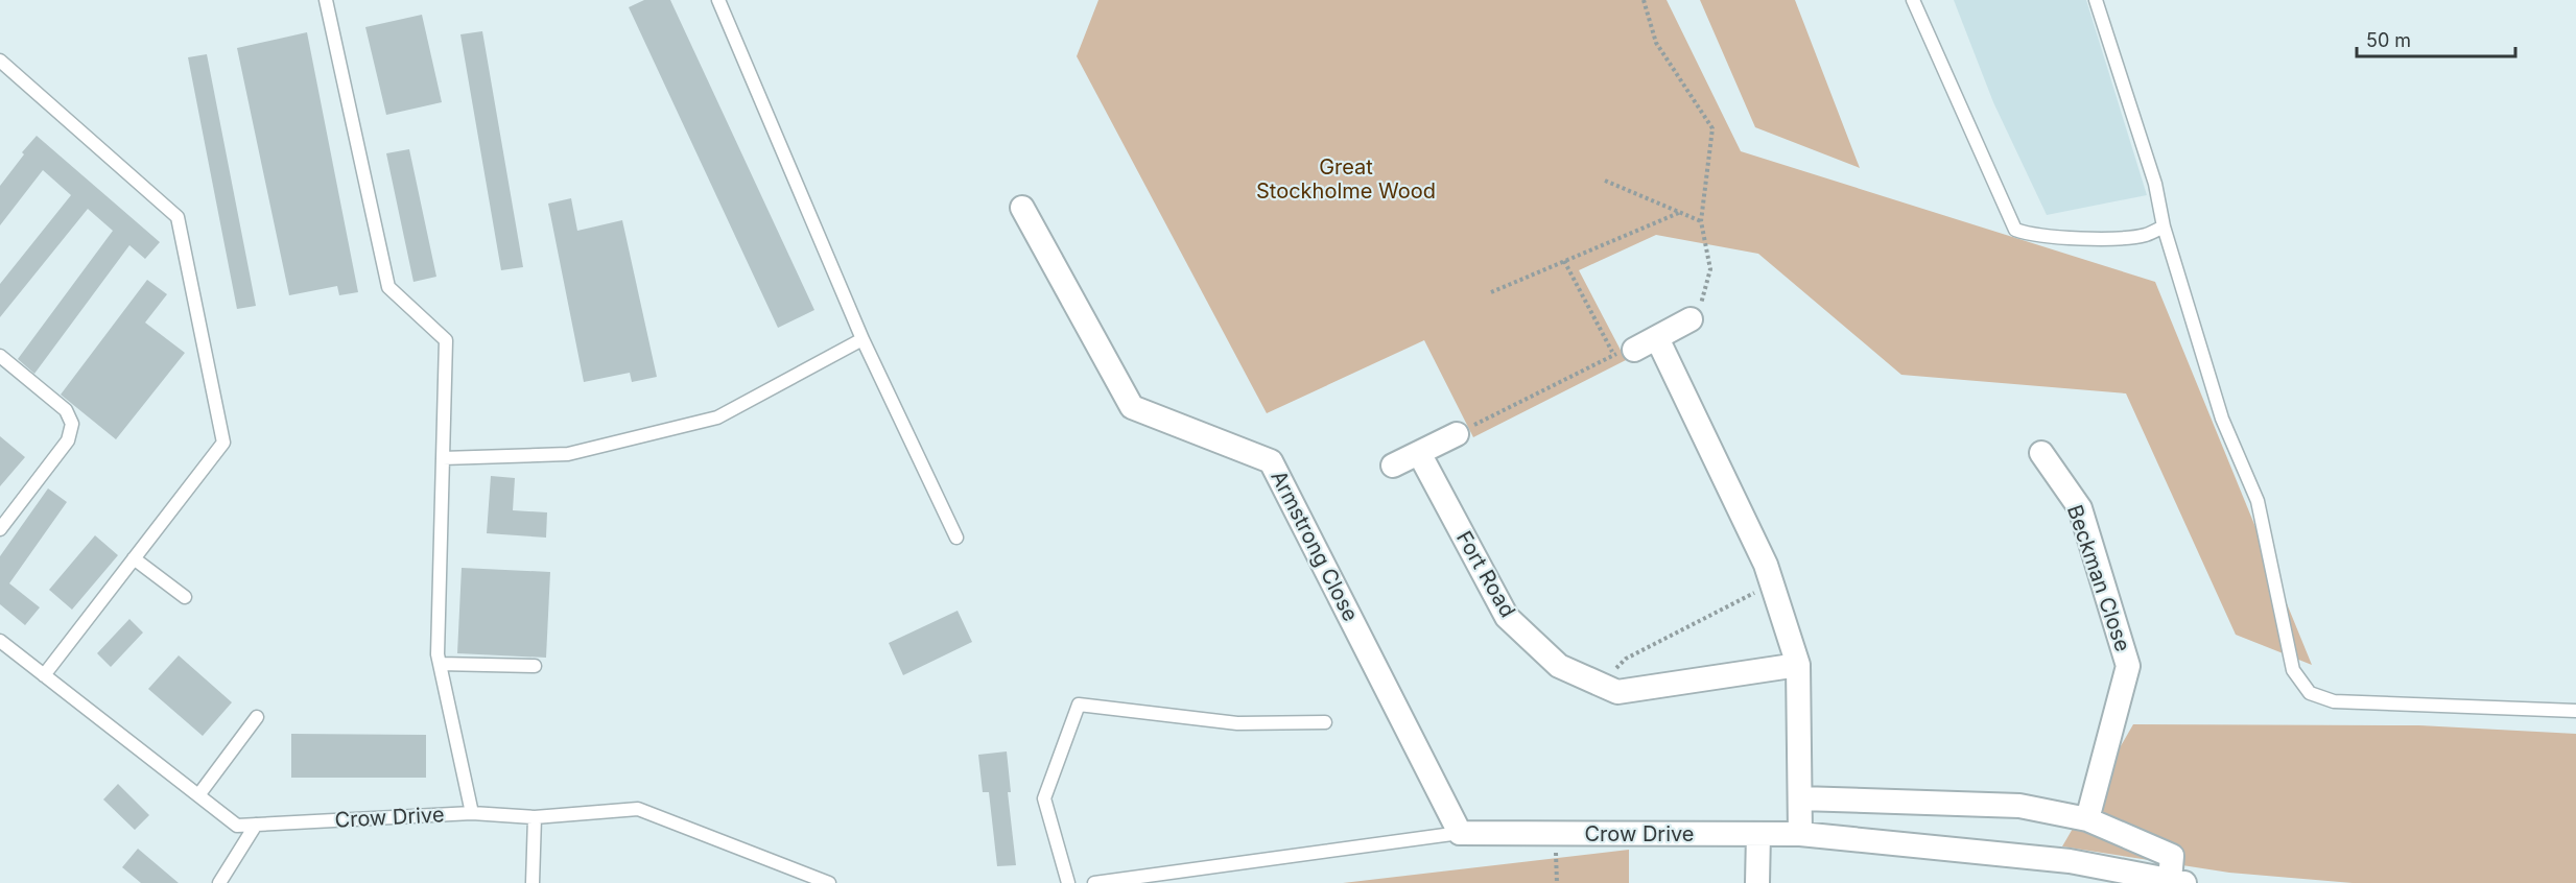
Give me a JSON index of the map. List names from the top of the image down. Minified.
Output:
{"streets":{"street":["Armstrong Close","Fort Road","Beckman Close","Crow Drive"]},"crossings":[["Armstrong Close","Crow Drive"]],"parks":["Great Stockholme Wood"],"scale_bar":"50 m"}
